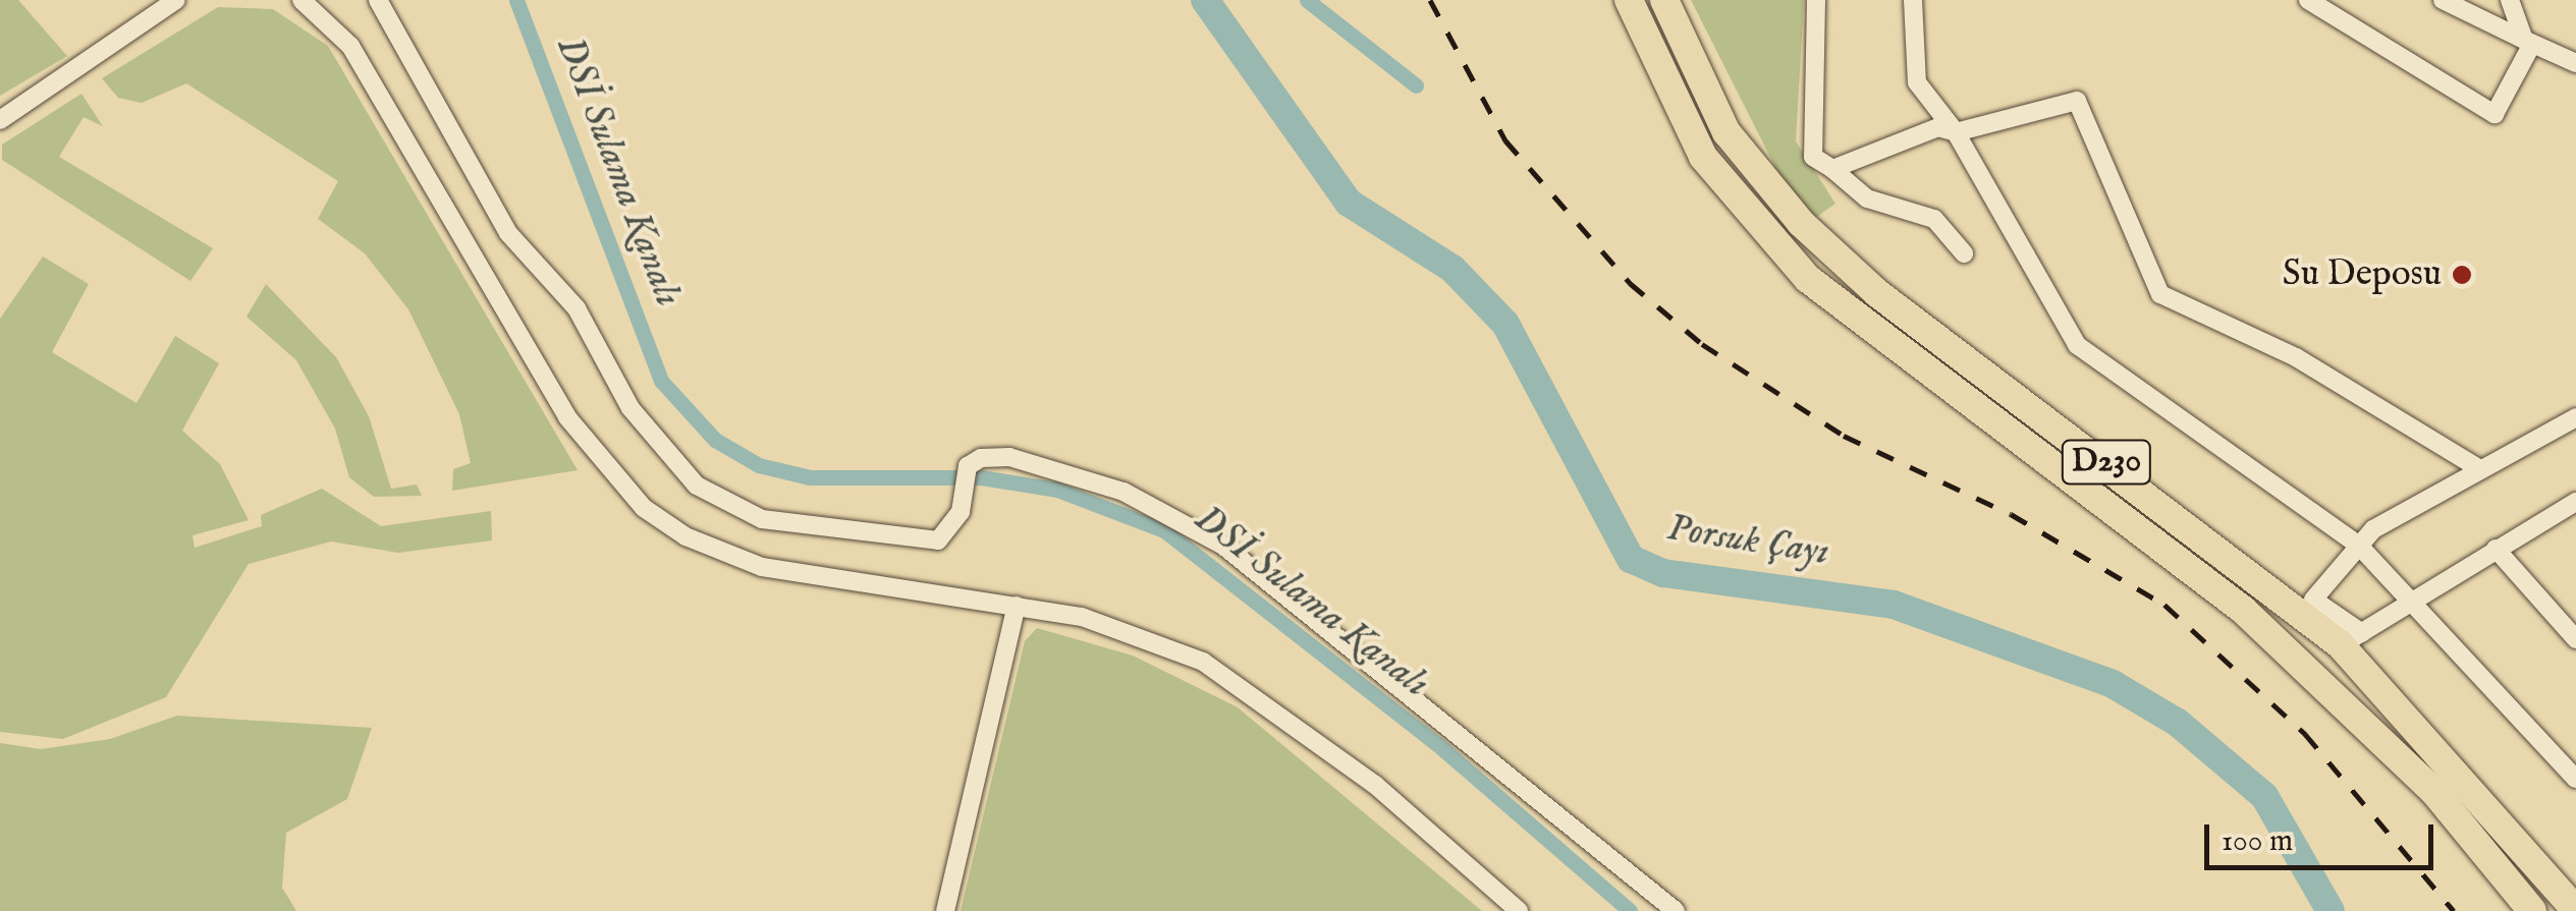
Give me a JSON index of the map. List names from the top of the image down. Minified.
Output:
{"streets":{"highway":["D230"]},"water":["DSİ Sulama Kanalı","Porsuk Çayı"],"places":["Su Deposu"],"scale_bar":"100 m"}
